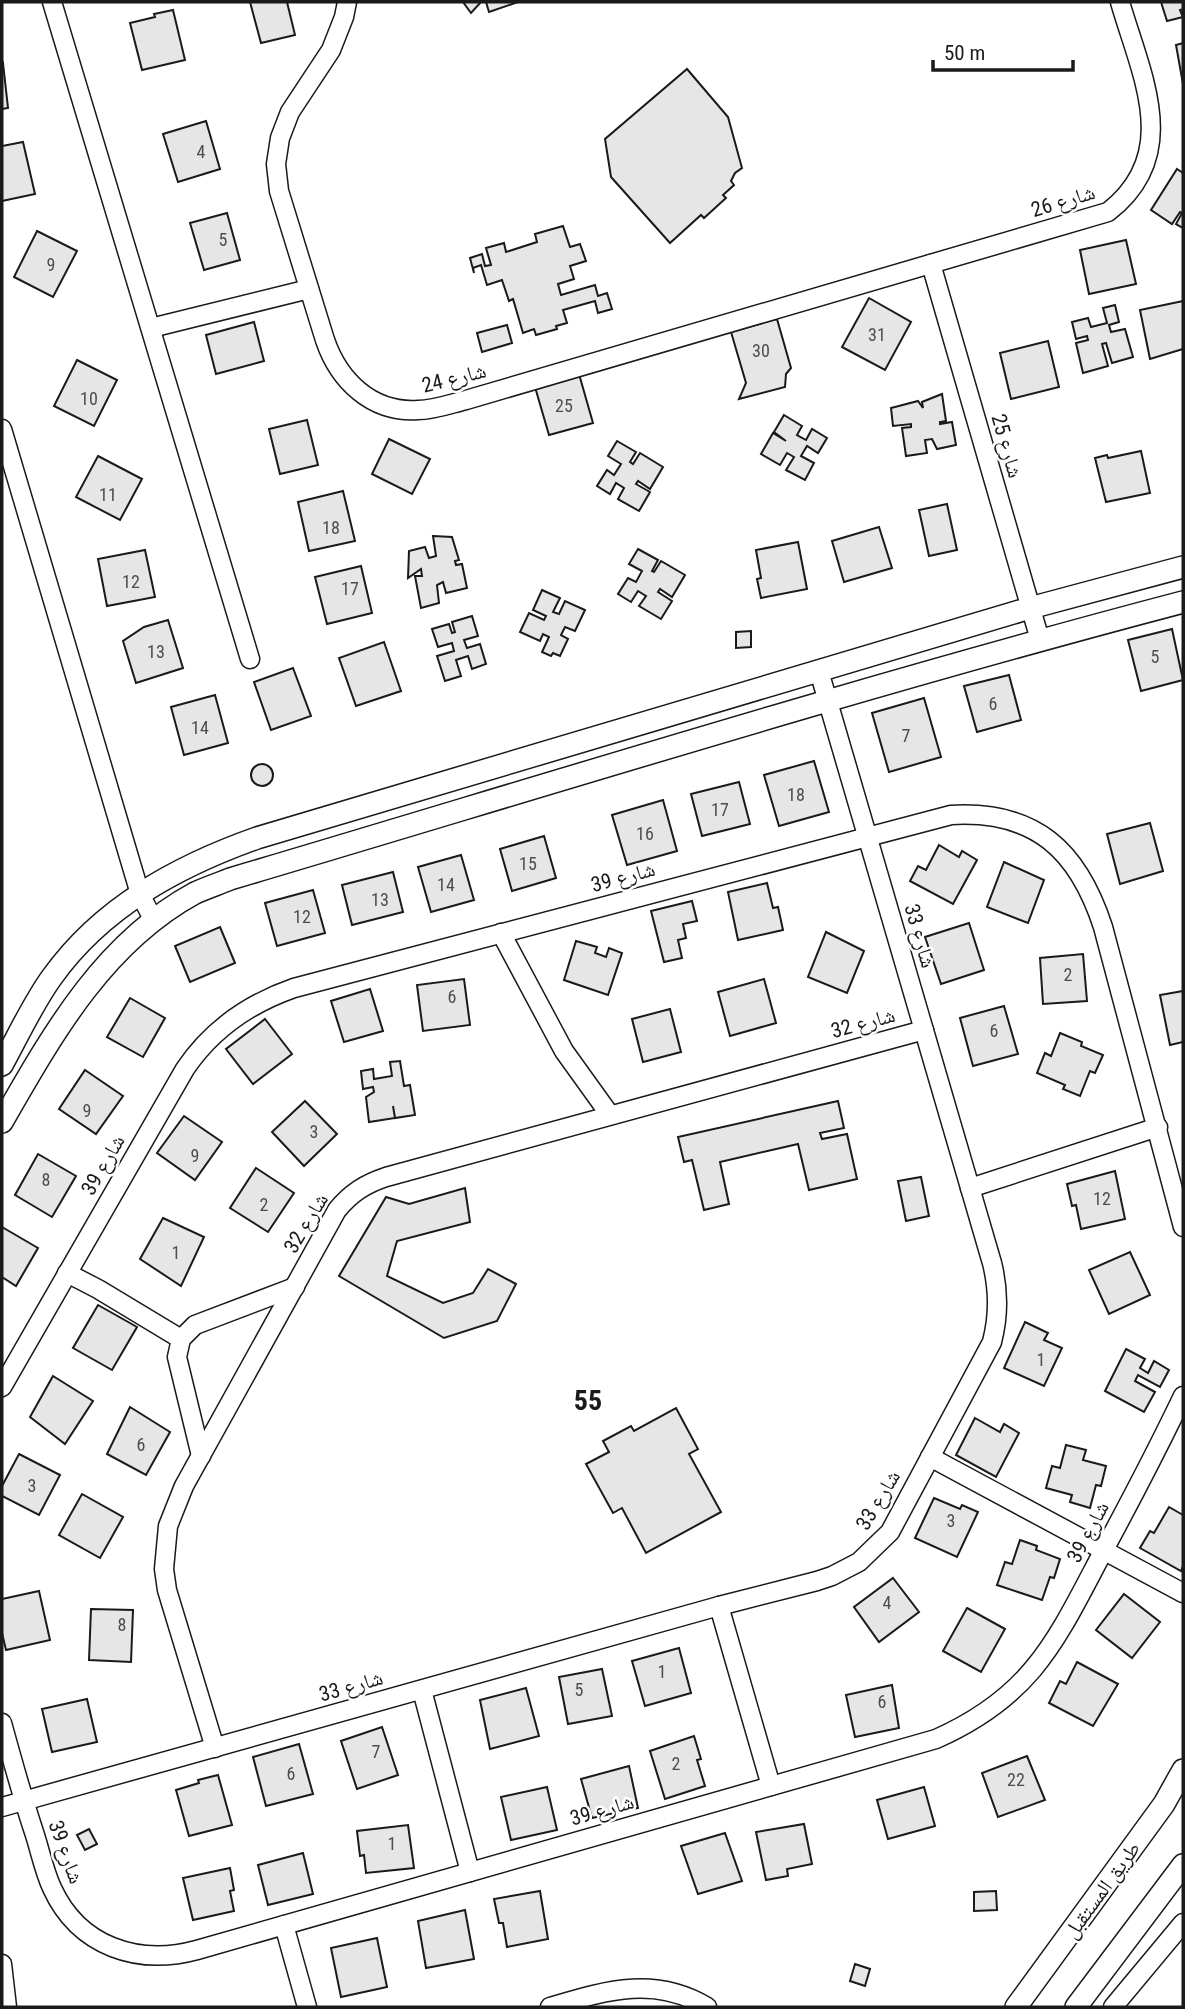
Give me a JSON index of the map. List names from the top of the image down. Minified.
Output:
{"streets":{"street":["شارع 26","شارع 24","شارع 25","شارع 39","شارع 33","شارع 32","طريق المستقبل"]},"crossings":[["شارع 26","شارع 24"],["شارع 26","شارع 25"],["شارع 24","شارع 25"],["شارع 39","شارع 33"],["شارع 33","شارع 32"]],"districts":["55"],"house_numbers":["4","5","9","31","30","10","25","11","18","12","17","13","5","6","14","7","18","17","16","15","14","13","12","2","6","6","9","3","9","8","12","2","1","1","6","3","3","4","8","1","5","6","7","2","6","22","1"],"scale_bar":"50 m"}
